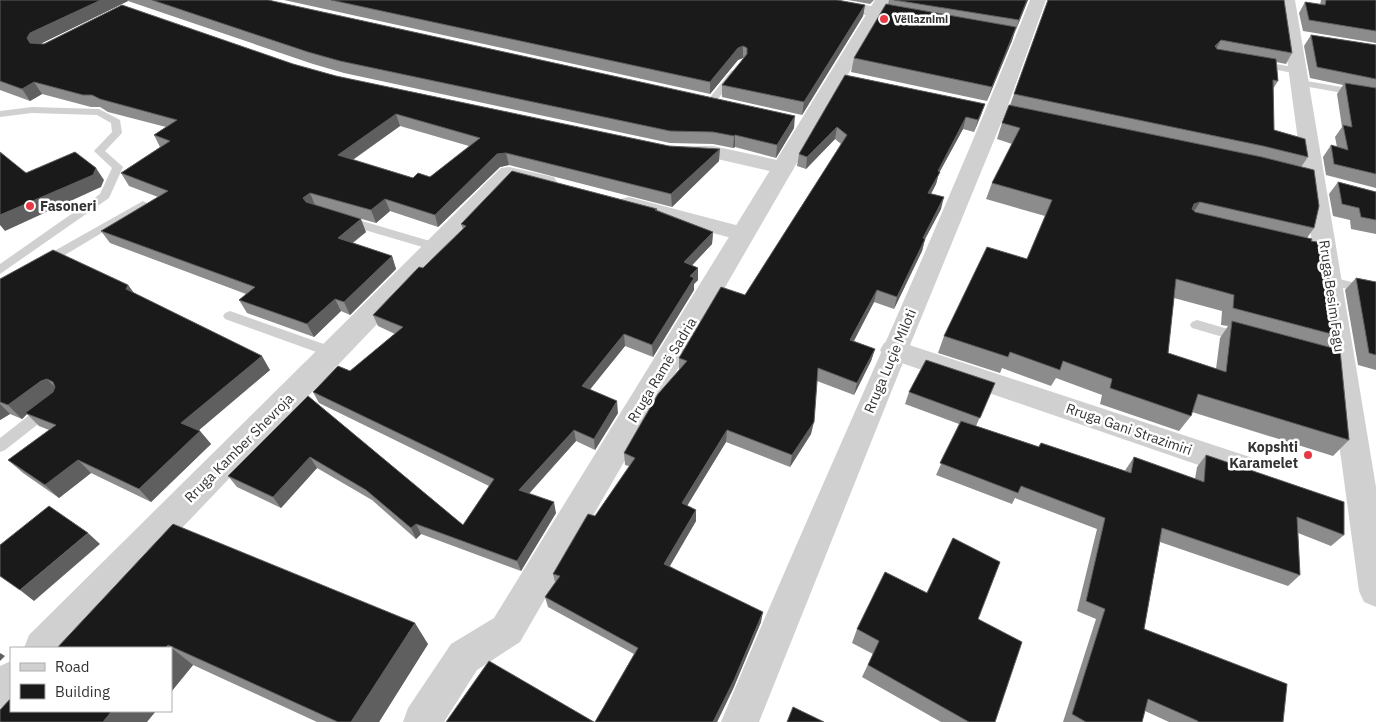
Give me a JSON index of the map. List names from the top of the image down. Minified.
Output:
{"streets":{"street":["Rruga Besim Fagu","Rruga Luçie Miloti","Rruga Ramë Sadria","Rruga Gani Strazimiri","Rruga Kamber Shevroja"]},"crossings":[["Rruga Luçie Miloti","Rruga Gani Strazimiri"]],"places":["Vëllaznimi","Fasoneri","Kopshti Karamelet"],"legend":["Road","Building"]}
